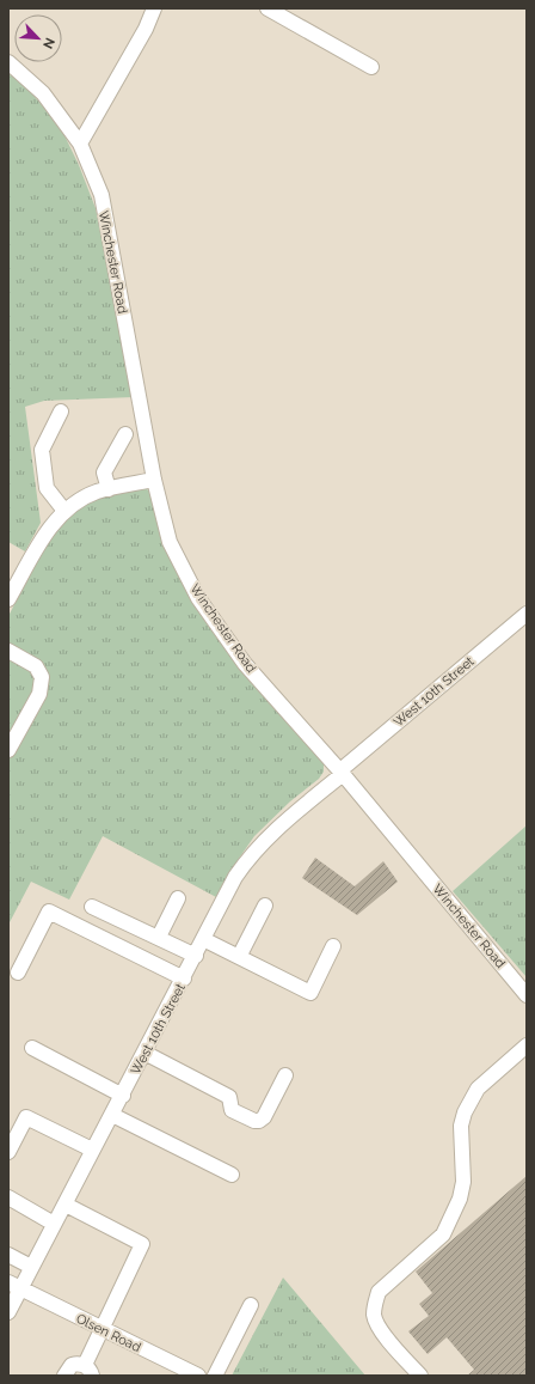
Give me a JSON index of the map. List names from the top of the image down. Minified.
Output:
{"streets":{"street":["Winchester Road","West 10th Street","Olsen Road"]},"crossings":[["Winchester Road","West 10th Street"],["West 10th Street","Olsen Road"]],"north":"bottom right"}
